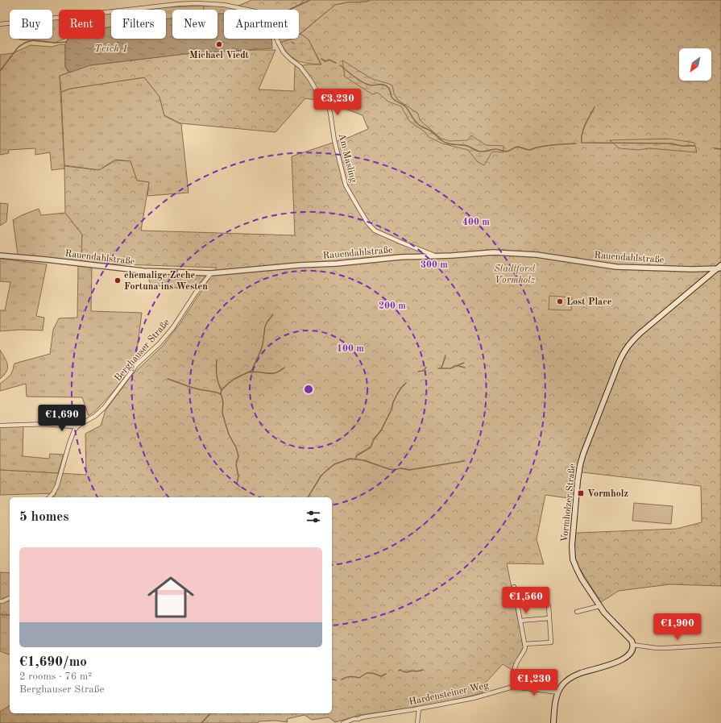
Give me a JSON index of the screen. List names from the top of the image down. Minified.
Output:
{"streets":{"main road":["Vormholzer Straße"],"street":["Am Masling","Rauendahlstraße","Berghauser Straße","Hardensteiner Weg"]},"crossings":[["Am Masling","Rauendahlstraße"],["Rauendahlstraße","Berghauser Straße"],["Rauendahlstraße","Vormholzer Straße"]],"water":["Teich 1"],"parks":["Stadtforst Vormholz"],"places":{"other":["Michael Viedt","ehemalige Zeche Fortuna ins Westen","Lost Place"],"transit":["Vormholz"]},"north":"bottom left","page":{"chip":["Buy","Rent","Filters","New","Apartment"],"price":["€3,230","€1,690","€1,560","€1,900","€1,230"],"heading":"5 homes","list":[{"name":"€1,690/mo","note":"2 rooms · 76 m² · Berghauser Straße"}]},"rings":["400 m","300 m","200 m","100 m"]}
